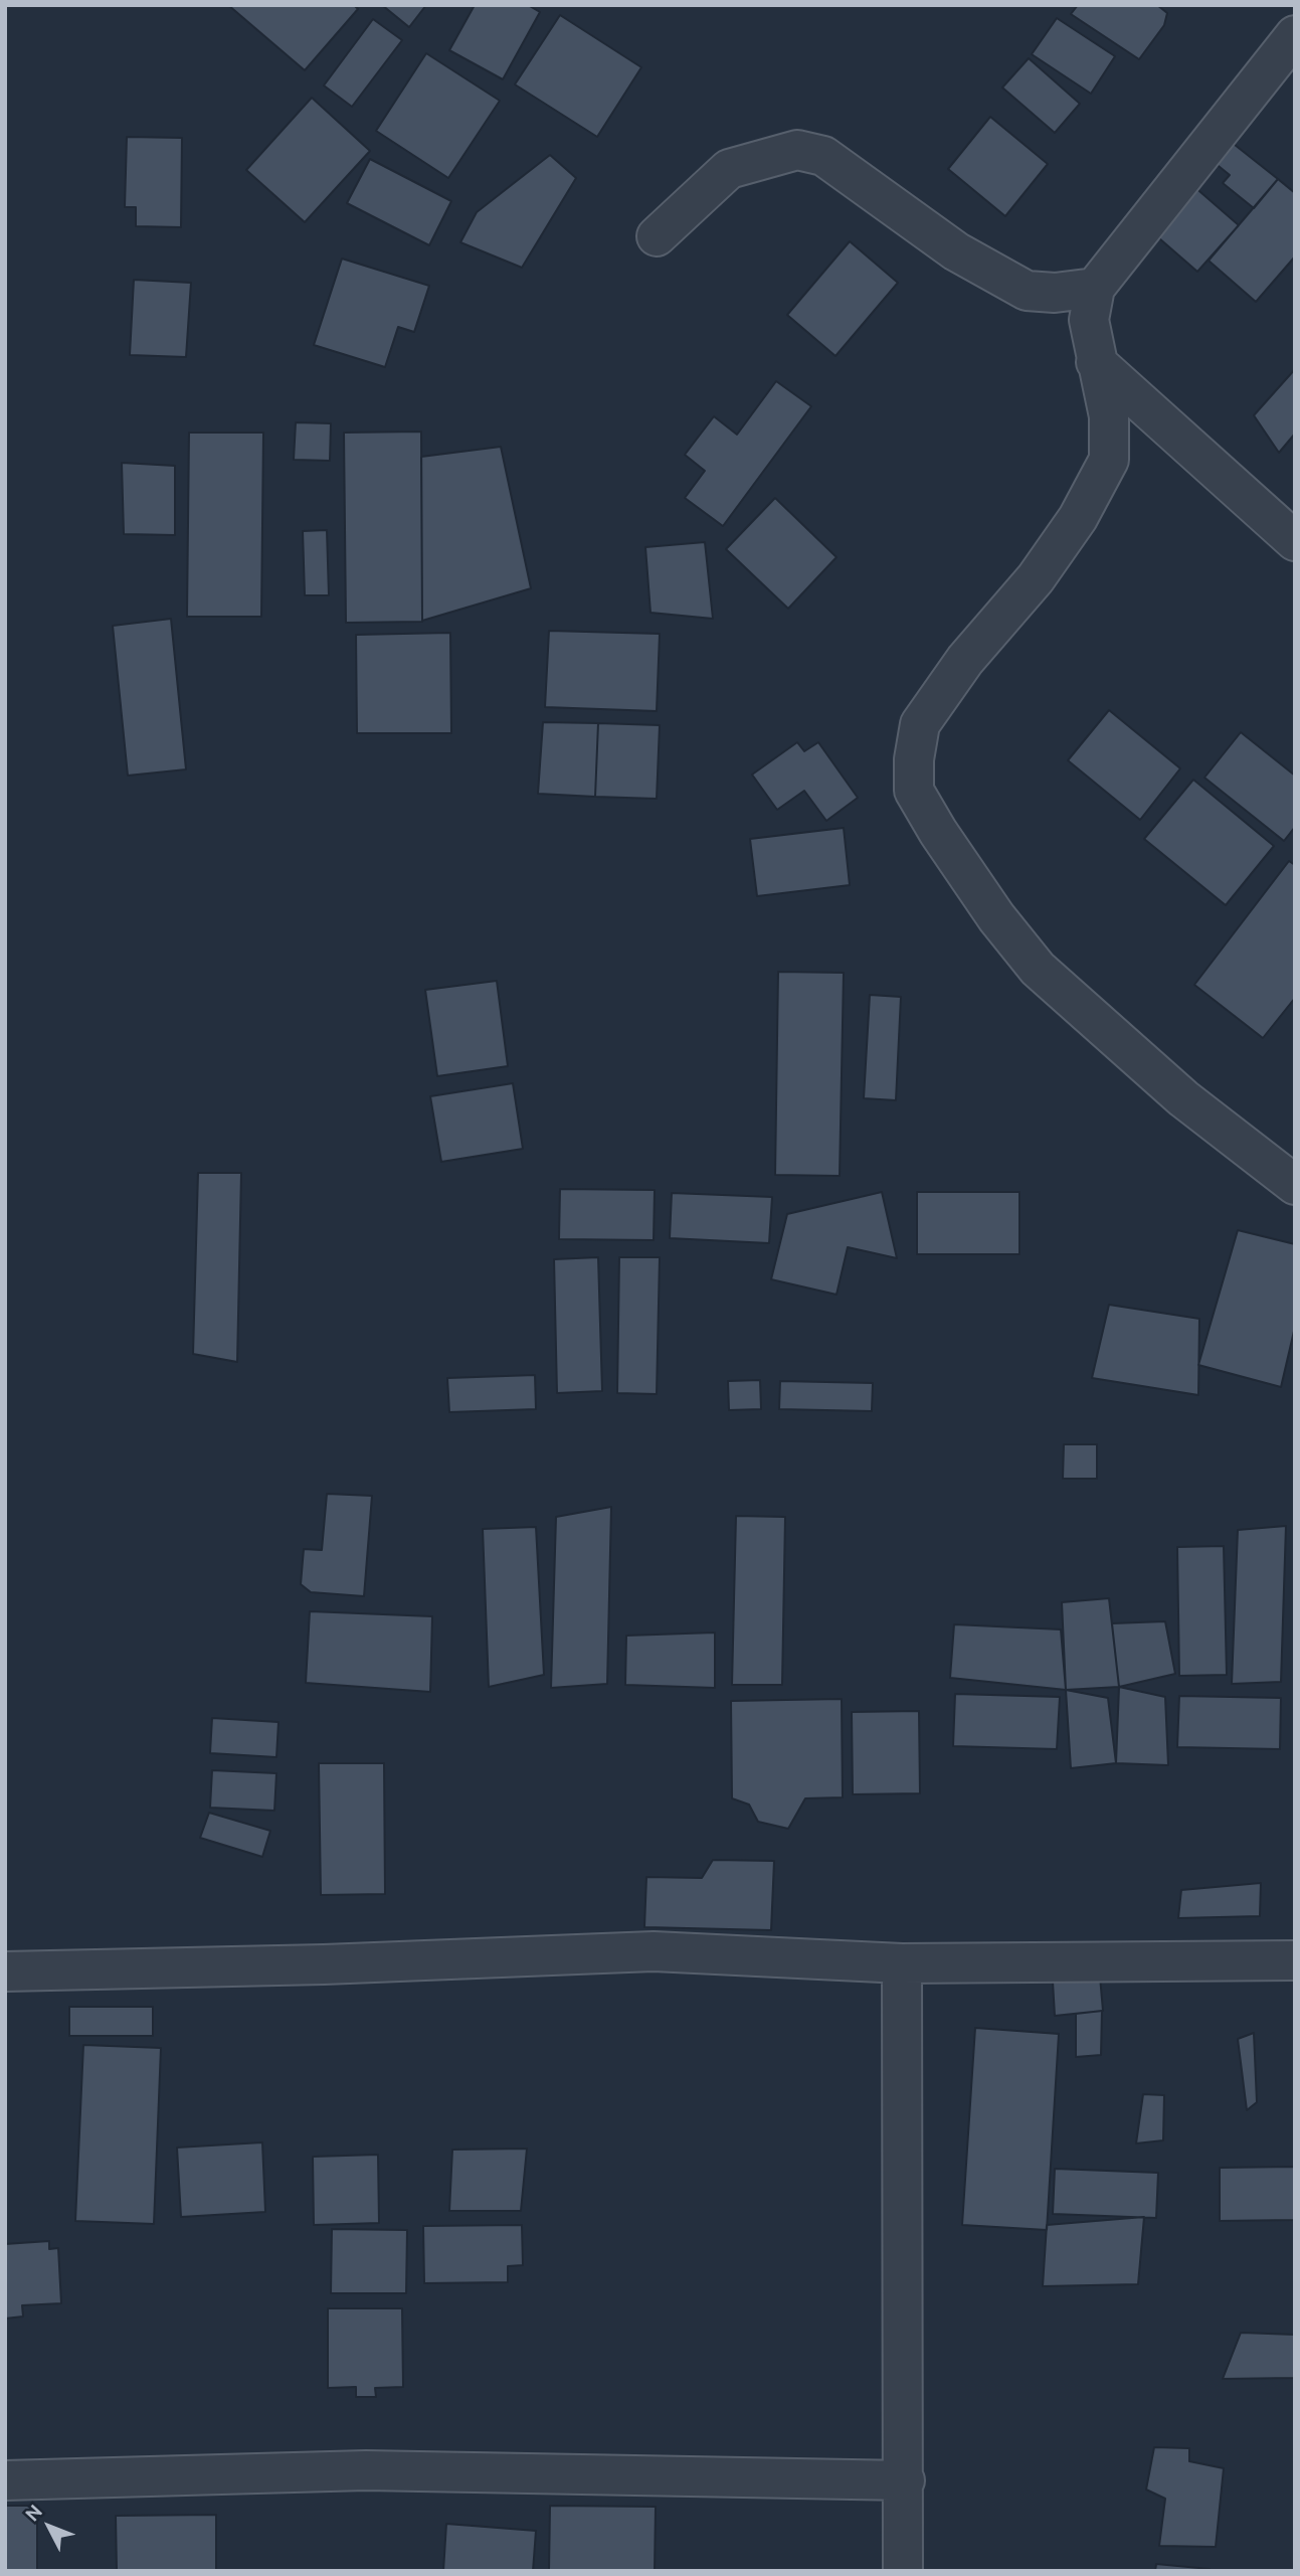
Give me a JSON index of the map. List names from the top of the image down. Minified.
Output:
{"north":"top left"}
